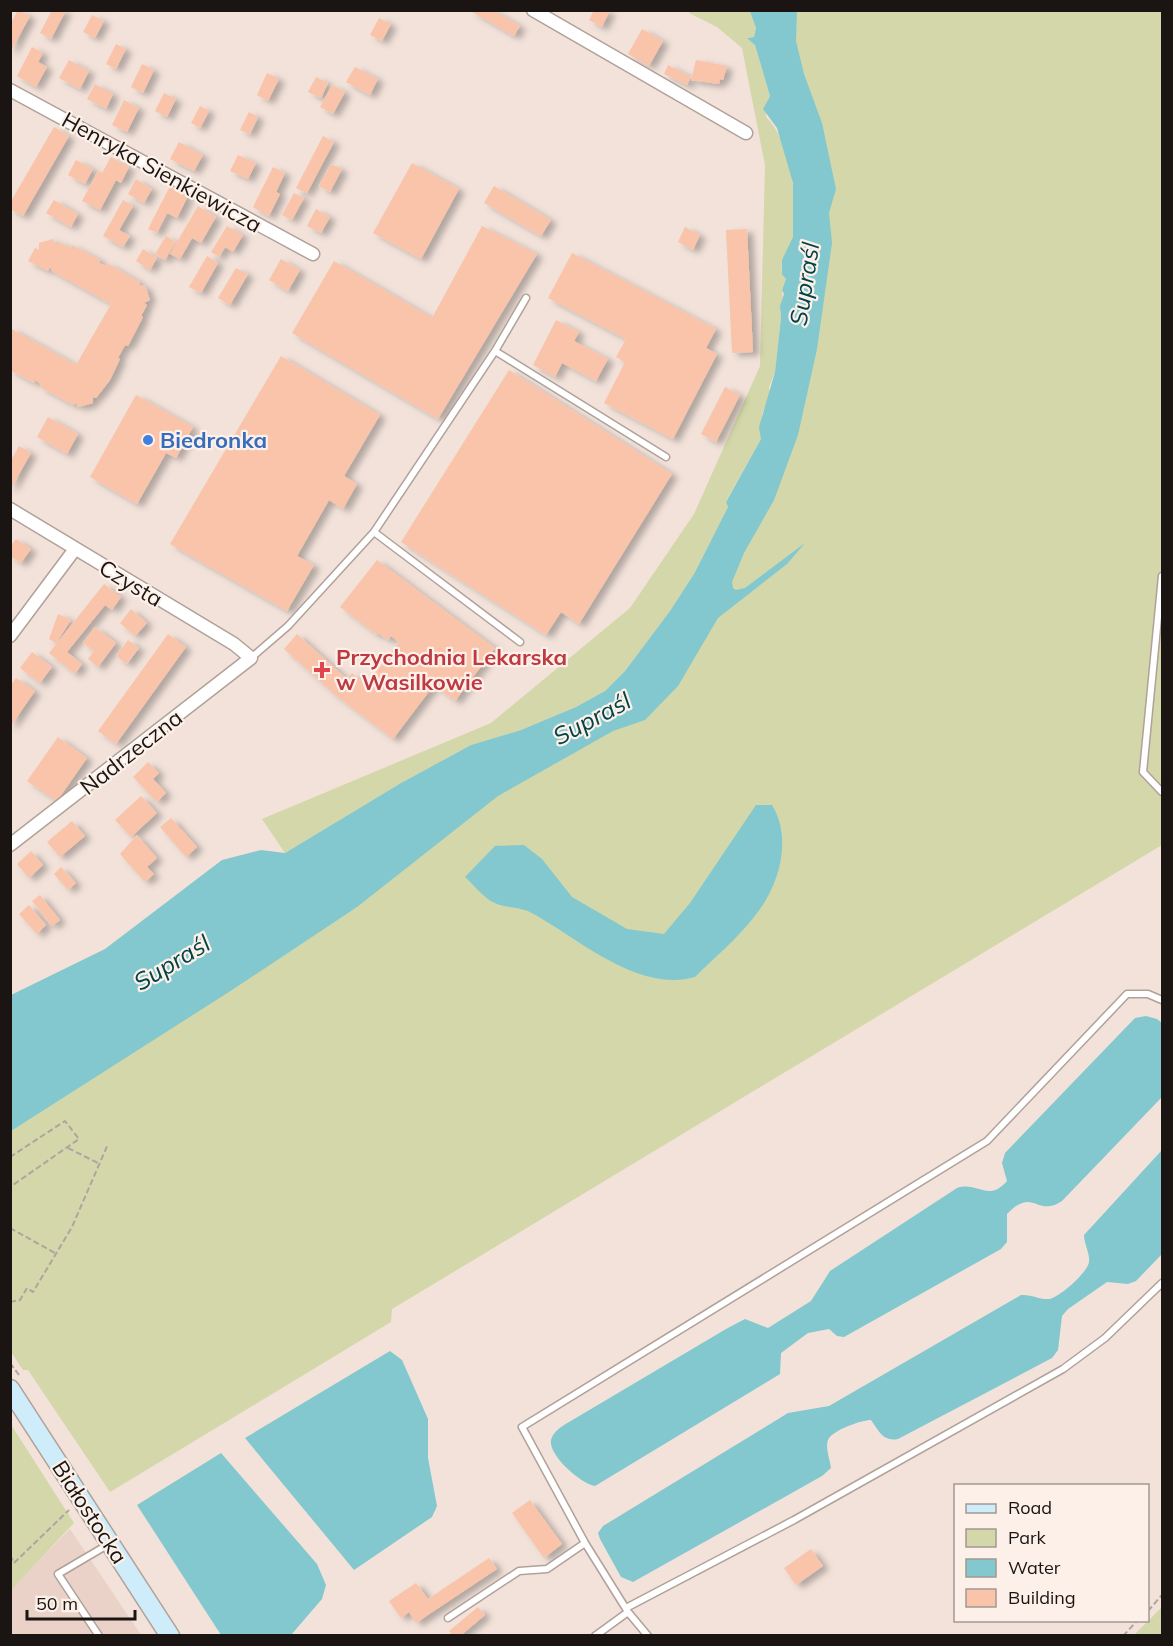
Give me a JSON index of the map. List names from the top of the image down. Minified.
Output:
{"streets":{"main road":["Białostocka"],"street":["Henryka Sienkiewicza","Czysta","Nadrzeczna"]},"crossings":[["Czysta","Nadrzeczna"]],"water":["Supraśl"],"places":{"other":["Biedronka"],"health":["Przychodnia Lekarska w Wasilkowie"]},"legend":["Road","Park","Water","Building"],"scale_bar":"50 m"}
